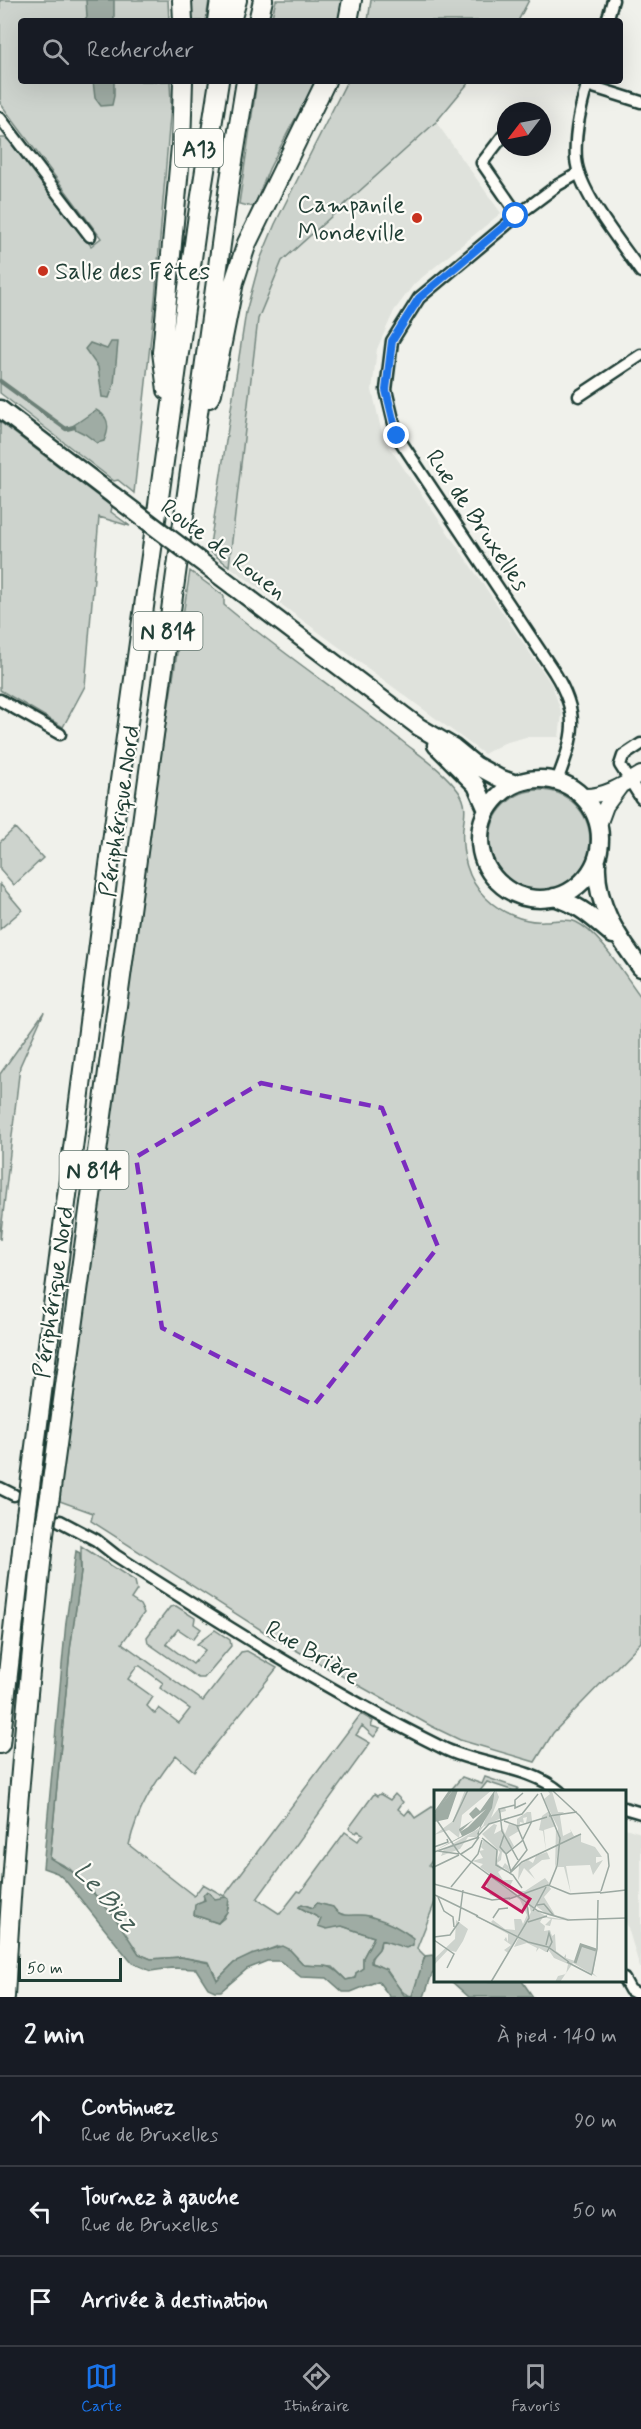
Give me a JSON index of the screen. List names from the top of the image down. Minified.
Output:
{"streets":{"highway":["A13","N 814","Périphérique Nord"],"main road":["Route de Rouen"],"street":["Rue de Bruxelles","Rue Brière"]},"crossings":[["A13","N 814"],["Rue de Bruxelles","Route de Rouen"],["N 814","Périphérique Nord"],["Périphérique Nord","Rue Brière"]],"water":["Le Biez"],"places":["Campanile Mondeville","Salle des Fêtes"],"scale_bar":"50 m","north":"bottom left","page":{"search":"Rechercher","scale":"50 m","heading":["2 min","À pied · 140 m"],"list":[["Continuez","Rue de Bruxelles","90 m"],["Tournez à gauche","Rue de Bruxelles","50 m"],"Arrivée à destination"],"nav":["Carte","Itinéraire","Favoris"]}}
